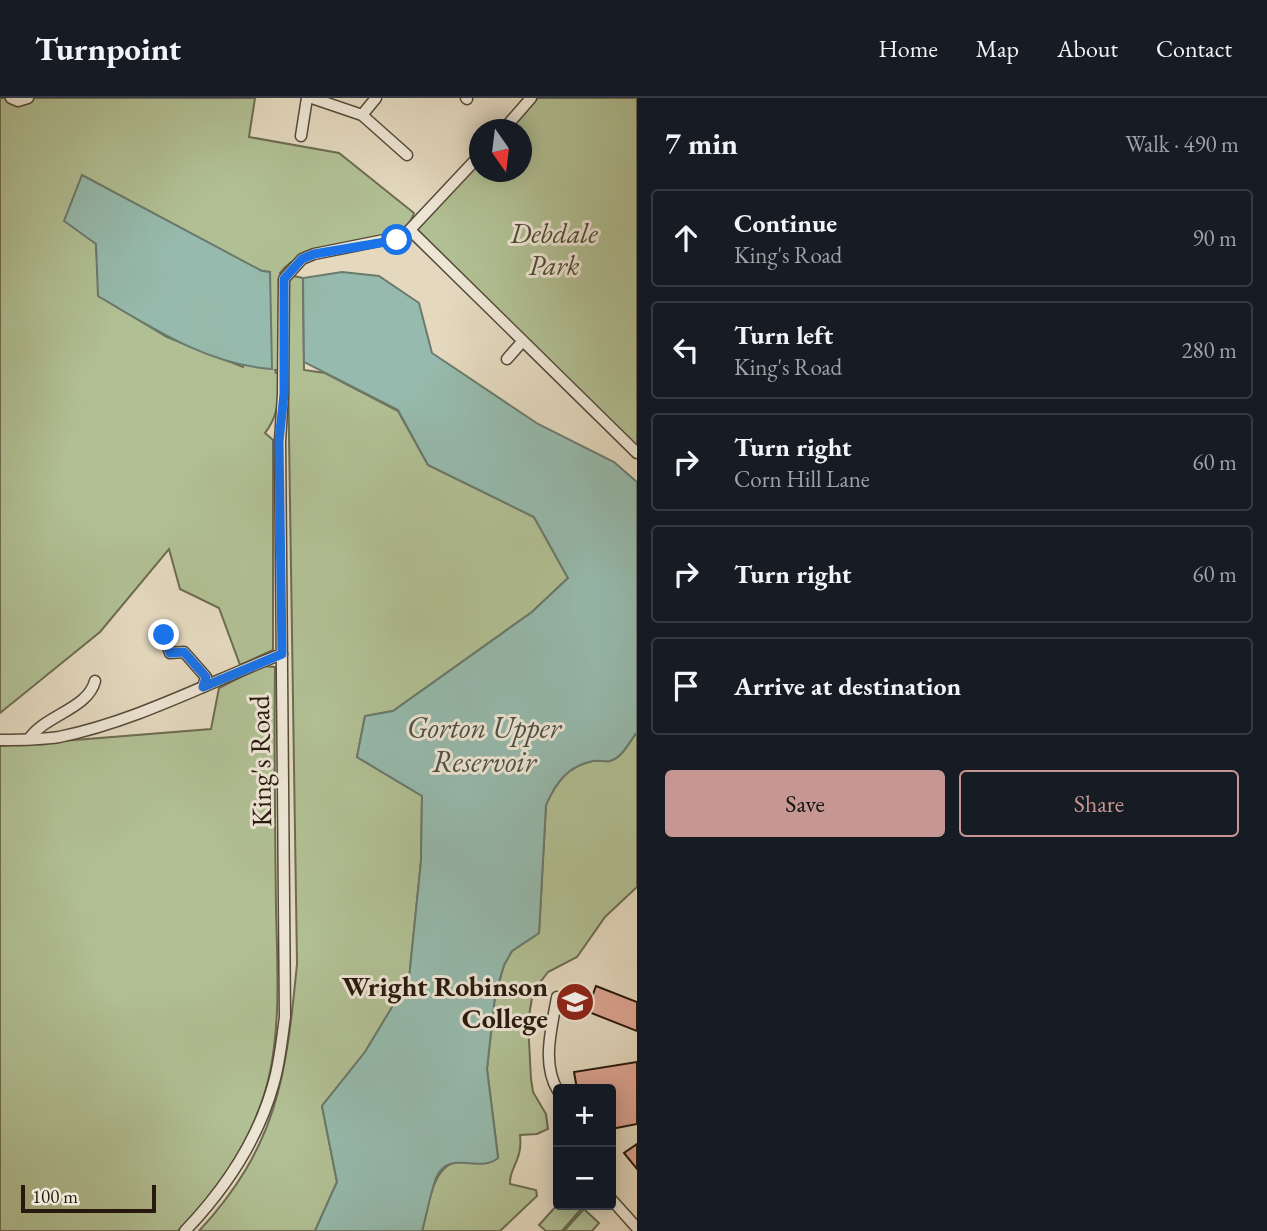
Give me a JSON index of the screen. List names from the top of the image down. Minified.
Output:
{"streets":{"street":["King's Road"]},"water":["Gorton Upper Reservoir"],"parks":["Debdale Park"],"places":{"school or university":["Wright Robinson College"]},"scale_bar":"100 m","north":"bottom","page":{"header":"Turnpoint","nav":["Home","Map","About","Contact"],"heading":["7 min","Walk · 490 m"],"list":[["Continue","King's Road","90 m"],["Turn left","King's Road","280 m"],["Turn right","Corn Hill Lane","60 m"],["Turn right","60 m"],"Arrive at destination"],"buttons":["Save","Share"],"map_buttons":["+","−"],"scale":"100 m"}}
